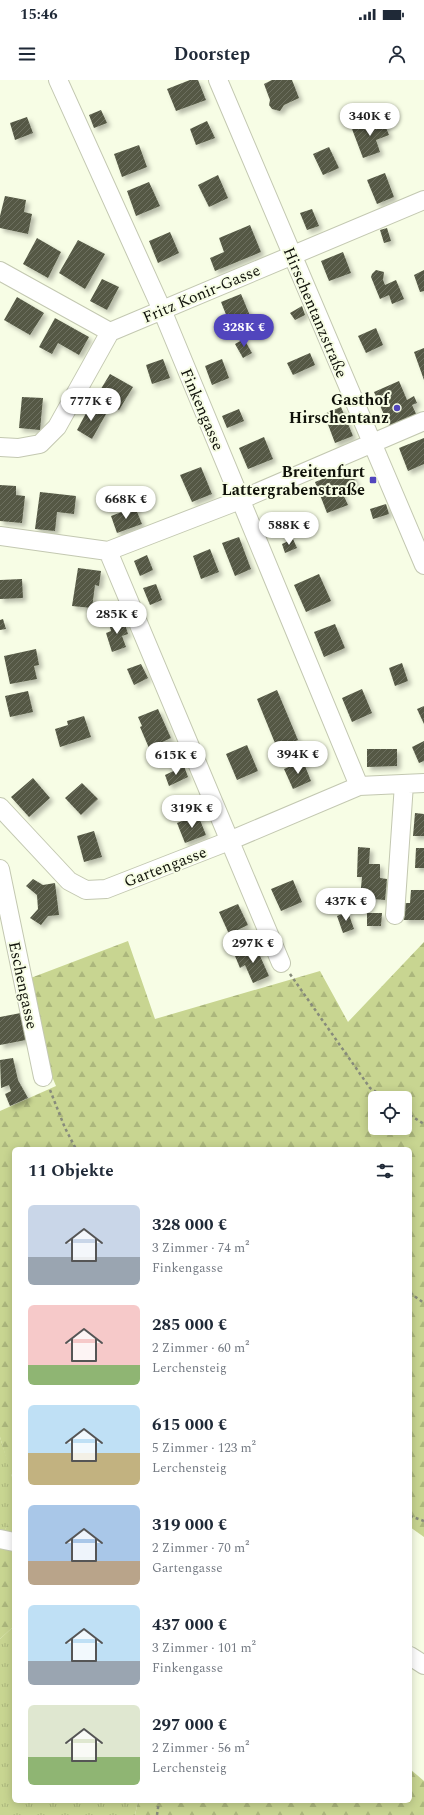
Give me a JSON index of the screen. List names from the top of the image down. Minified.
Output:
{"streets":{"street":["Fritz Konir-Gasse","Hirschentanzstraße","Finkengasse","Gartengasse","Eschengasse"]},"crossings":[["Fritz Konir-Gasse","Hirschentanzstraße"],["Fritz Konir-Gasse","Finkengasse"],["Finkengasse","Gartengasse"]],"places":{"other":["Gasthof Hirschentanz"],"transit":["Breitenfurt Lattergrabenstraße"]},"page":{"status":"15:46","header":"Doorstep","price":["340K €","328K €","777K €","668K €","588K €","285K €","394K €","615K €","319K €","437K €","297K €"],"heading":"11 Objekte","list":[{"name":"328 000 €","note":"3 Zimmer · 74 m² · Finkengasse"},{"name":"285 000 €","note":"2 Zimmer · 60 m² · Lerchensteig"},{"name":"615 000 €","note":"5 Zimmer · 123 m² · Lerchensteig"},{"name":"319 000 €","note":"2 Zimmer · 70 m² · Gartengasse"},{"name":"437 000 €","note":"3 Zimmer · 101 m² · Finkengasse"},{"name":"297 000 €","note":"2 Zimmer · 56 m² · Lerchensteig"}]}}
